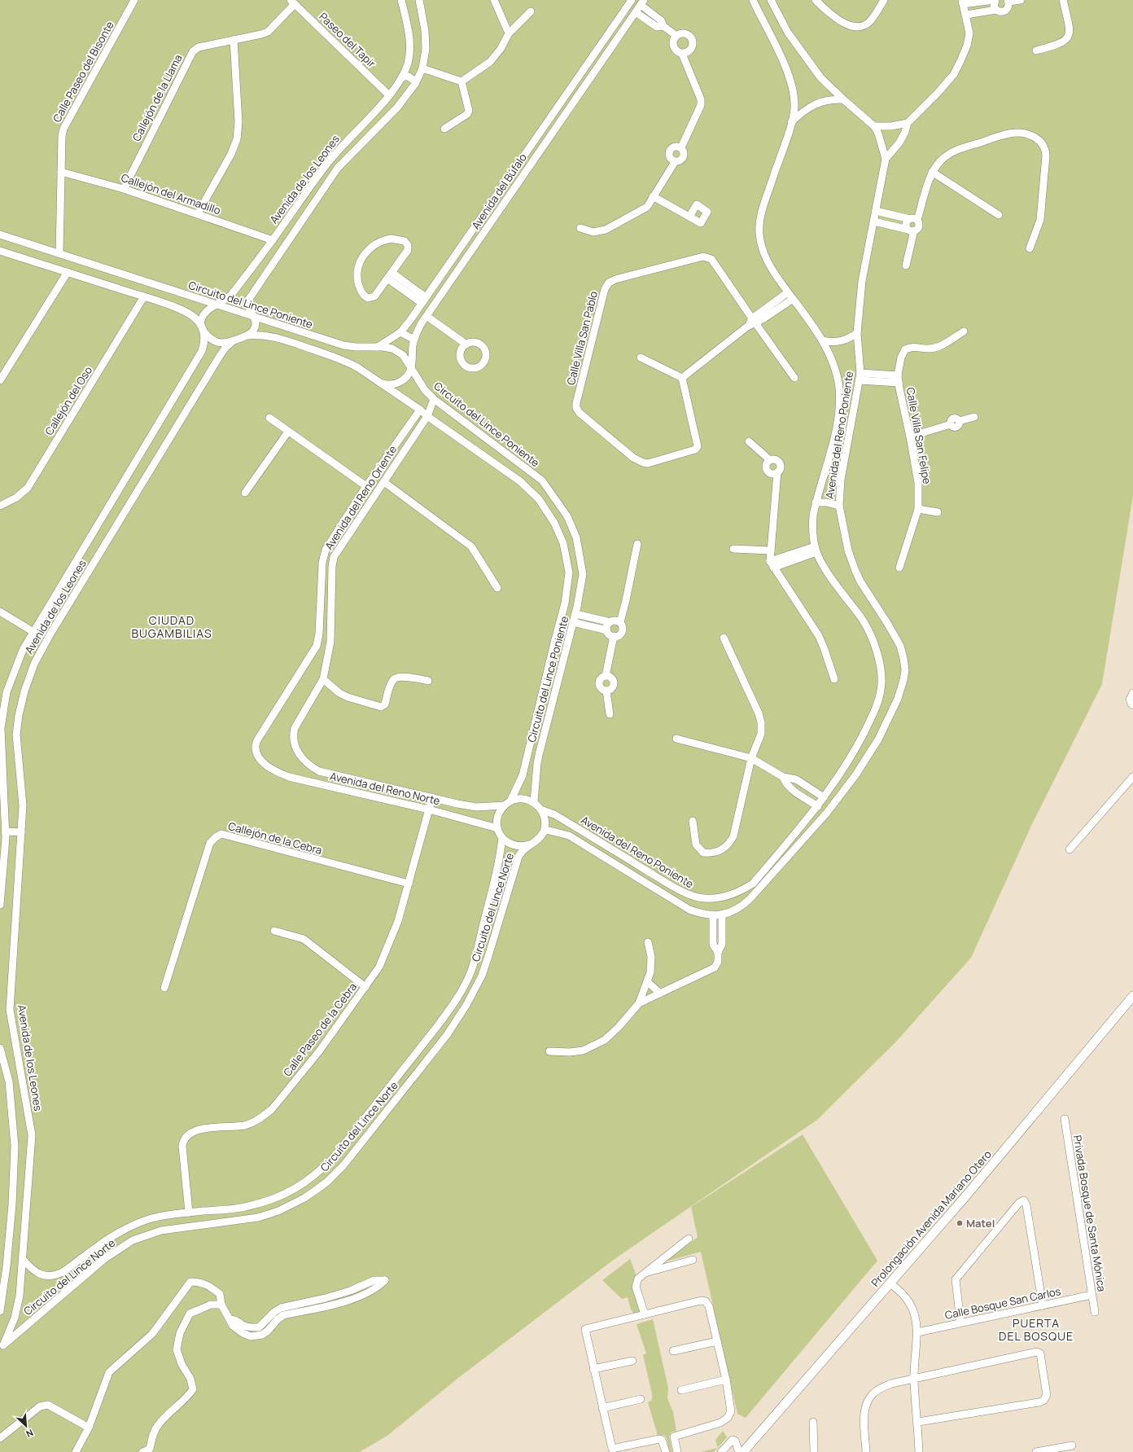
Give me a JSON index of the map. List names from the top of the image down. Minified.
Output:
{"streets":{"street":["Paseo del Tapir","Calle Paseo del Bisonte","Callejón de la Llama","Avenida de los Leones","Avenida del Búfalo","Callejón del Armadillo","Circuito del Lince Poniente","Calle Villa San Pablo","Callejón del Oso","Avenida del Reno Poniente","Calle Villa San Felipe","Avenida del Reno Oriente","Avenida del Reno Norte","Callejón de la Cebra","Circuito del Lince Norte","Calle Paseo de la Cebra","Privada Bosque de Santa Mónica","Prolongación Avenida Mariano Otero","Calle Bosque San Carlos"]},"crossings":[["Paseo del Tapir","Callejón de la Llama"],["Paseo del Tapir","Avenida de los Leones"],["Calle Paseo del Bisonte","Callejón del Armadillo"],["Calle Paseo del Bisonte","Circuito del Lince Poniente"],["Callejón de la Llama","Callejón del Armadillo"],["Avenida de los Leones","Callejón del Armadillo"],["Avenida de los Leones","Circuito del Lince Poniente"],["Avenida de los Leones","Circuito del Lince Norte"],["Avenida del Búfalo","Circuito del Lince Poniente"],["Circuito del Lince Poniente","Avenida del Reno Poniente"],["Circuito del Lince Poniente","Avenida del Reno Oriente"],["Circuito del Lince Poniente","Avenida del Reno Norte"],["Circuito del Lince Poniente","Circuito del Lince Norte"],["Avenida del Reno Poniente","Calle Villa San Felipe"],["Avenida del Reno Poniente","Avenida del Reno Norte"],["Avenida del Reno Poniente","Circuito del Lince Norte"],["Avenida del Reno Oriente","Avenida del Reno Norte"],["Avenida del Reno Norte","Circuito del Lince Norte"],["Avenida del Reno Norte","Calle Paseo de la Cebra"],["Callejón de la Cebra","Calle Paseo de la Cebra"],["Circuito del Lince Norte","Calle Paseo de la Cebra"],["Privada Bosque de Santa Mónica","Calle Bosque San Carlos"]],"districts":["CIUDAD BUGAMBILIAS","PUERTA DEL BOSQUE"],"places":["Matel"],"north":"bottom right"}
